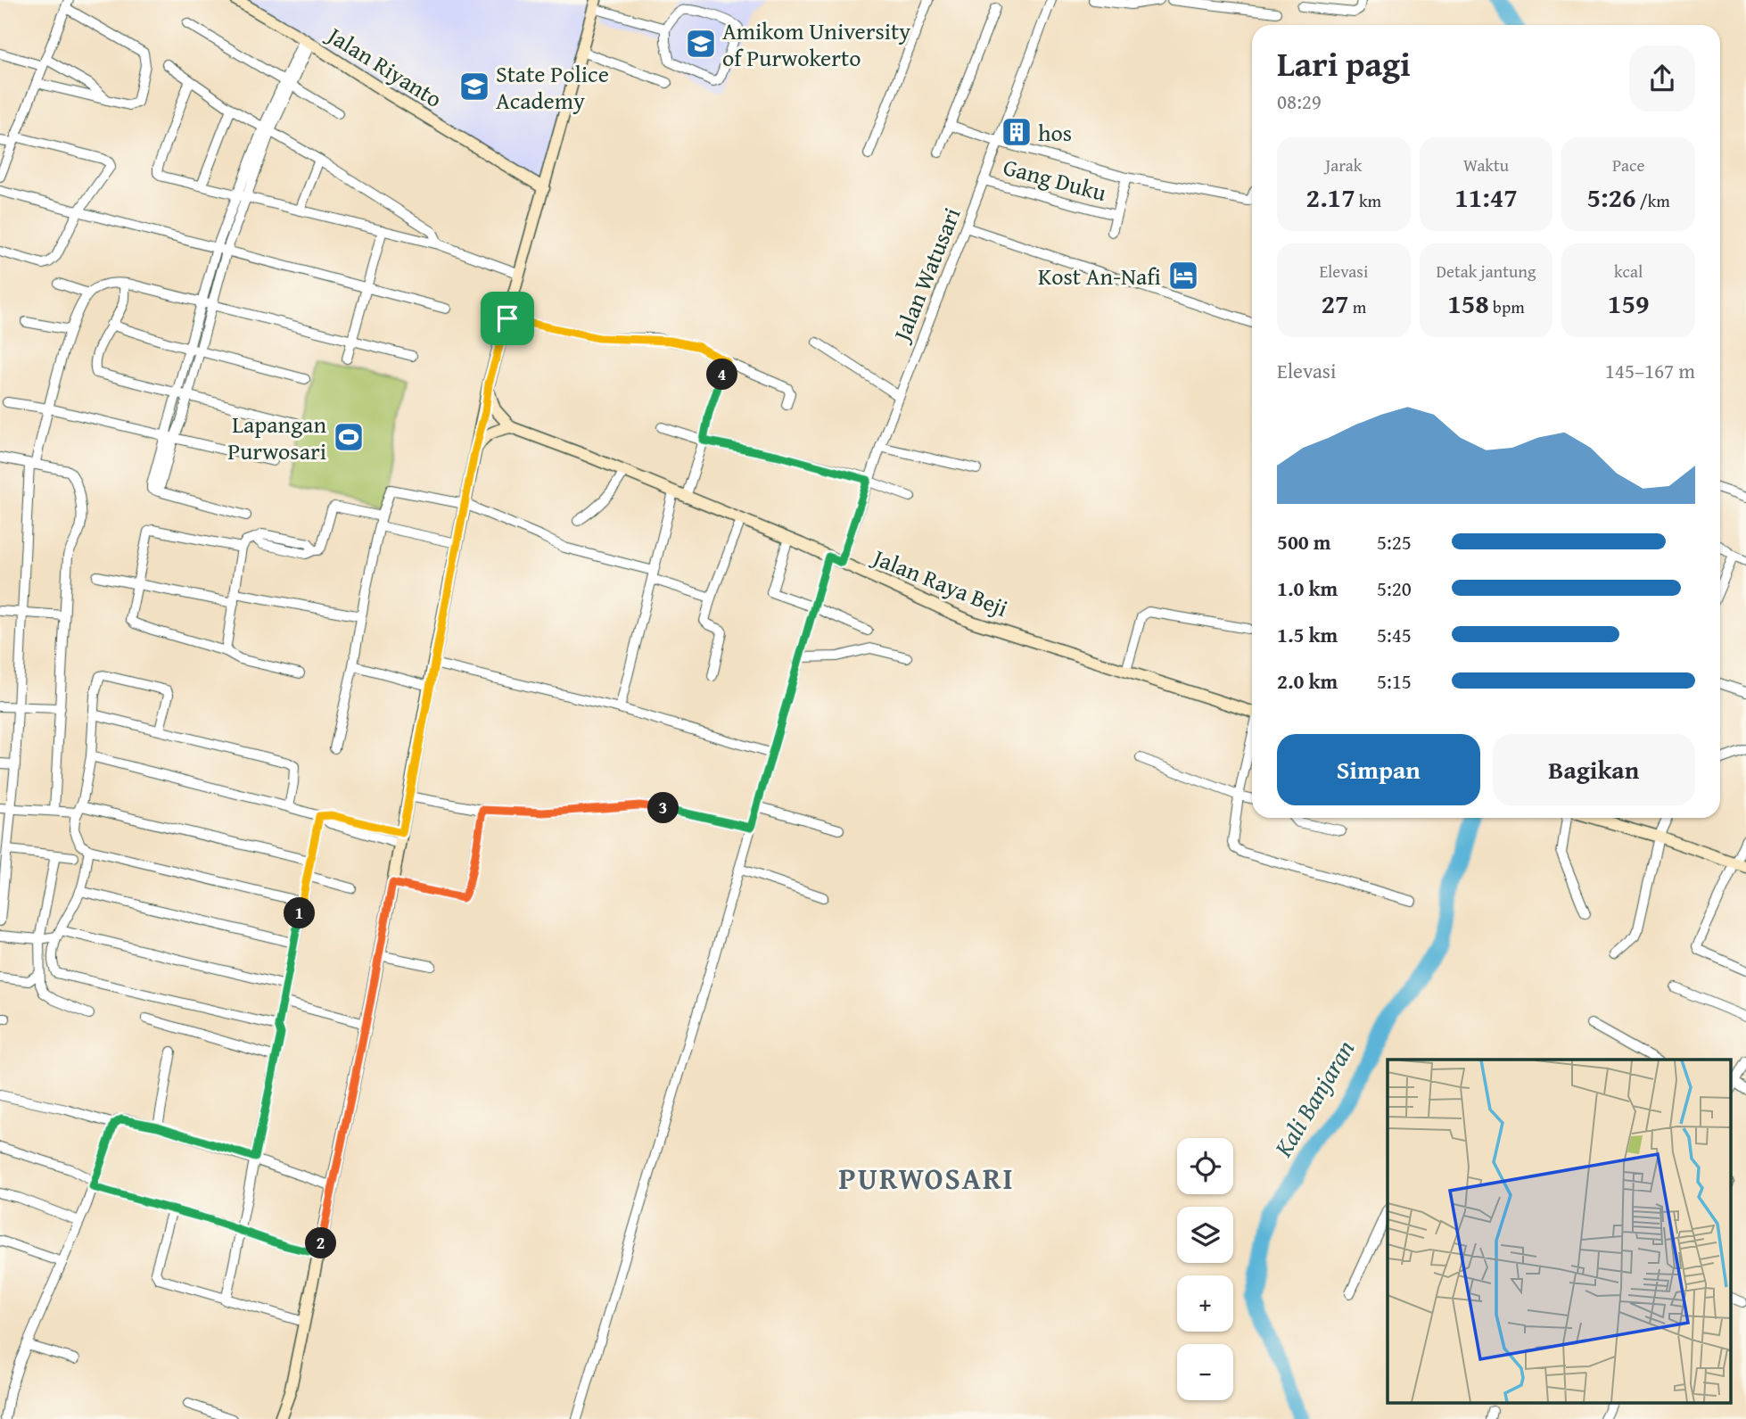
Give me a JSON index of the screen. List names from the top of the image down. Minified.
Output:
{"streets":{"street":["Jalan Riyanto","Gang Duku","Jalan Watusari","Jalan Raya Beji"]},"crossings":[["Gang Duku","Jalan Watusari"],["Jalan Watusari","Jalan Raya Beji"]],"districts":["PURWOSARI"],"water":["Kali Banjaran"],"places":{"school or university":["Amikom University of Purwokerto","State Police Academy"],"building":["hos"],"hotel":["Kost An-Nafi"],"sports":["Lapangan Purwosari"]},"page":{"heading":["Lari pagi","08:29"],"stats":[["Jarak","2.17 km"],["Waktu","11:47"],["Pace","5:26 /km"],["Elevasi","27 m"],["Detak jantung","158 bpm"],["kcal","159"]],"chart":["Elevasi","145–167 m"],"pins":["4","3","1","2"],"list":[{"name":"500 m","note":"5:25"},{"name":"1.0 km","note":"5:20"},{"name":"1.5 km","note":"5:45"},{"name":"2.0 km","note":"5:15"}],"buttons":["Simpan","Bagikan"],"map_buttons":["+","−"]}}
